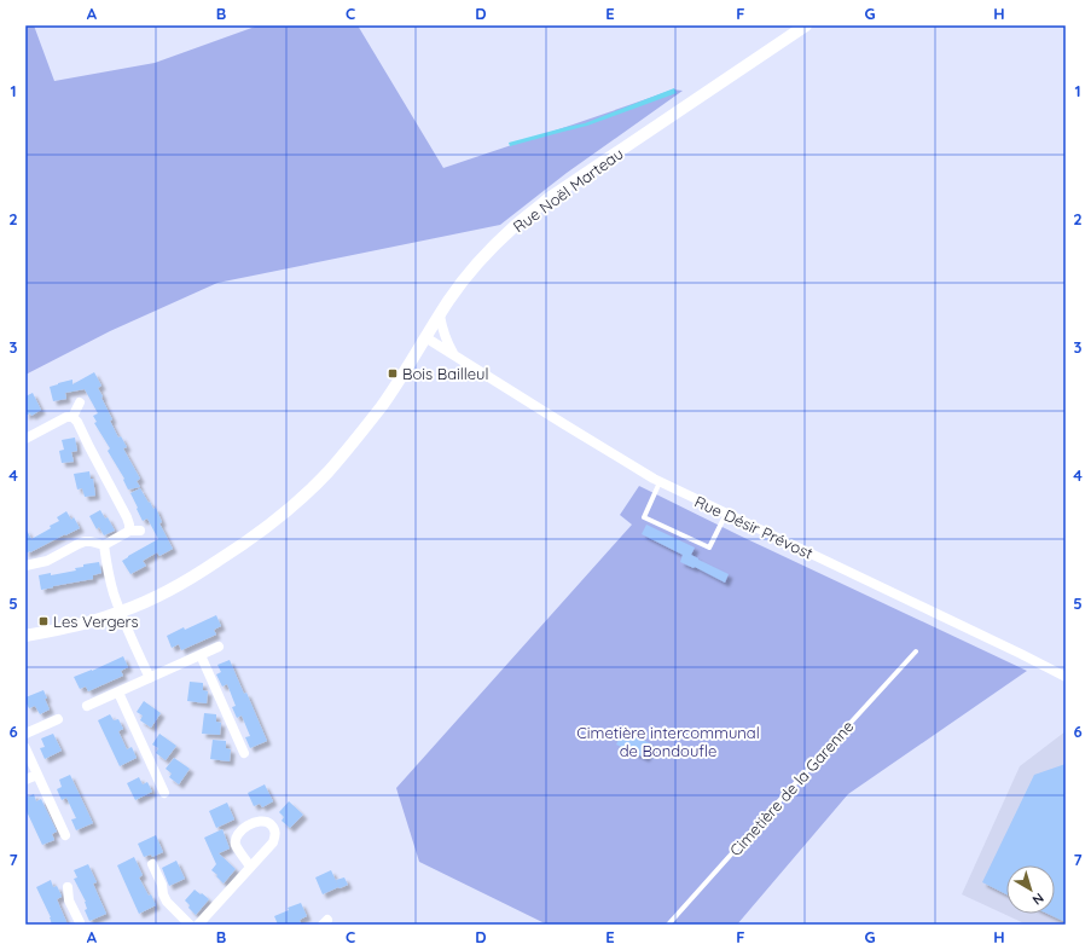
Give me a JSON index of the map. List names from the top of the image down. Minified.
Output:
{"streets":{"street":["Rue Noël Marteau","Rue Désir Prévost"],"lane":["Cimetière de la Garenne"]},"crossings":[["Rue Noël Marteau","Rue Désir Prévost"]],"parks":["Cimetière intercommunal de Bondoufle"],"places":{"transit":["Bois Bailleul","Les Vergers"]},"north":"bottom right","grid":{"columns":["A","B","C","D","E","F","G","H"],"rows":["1","2","3","4","5","6","7"]}}
